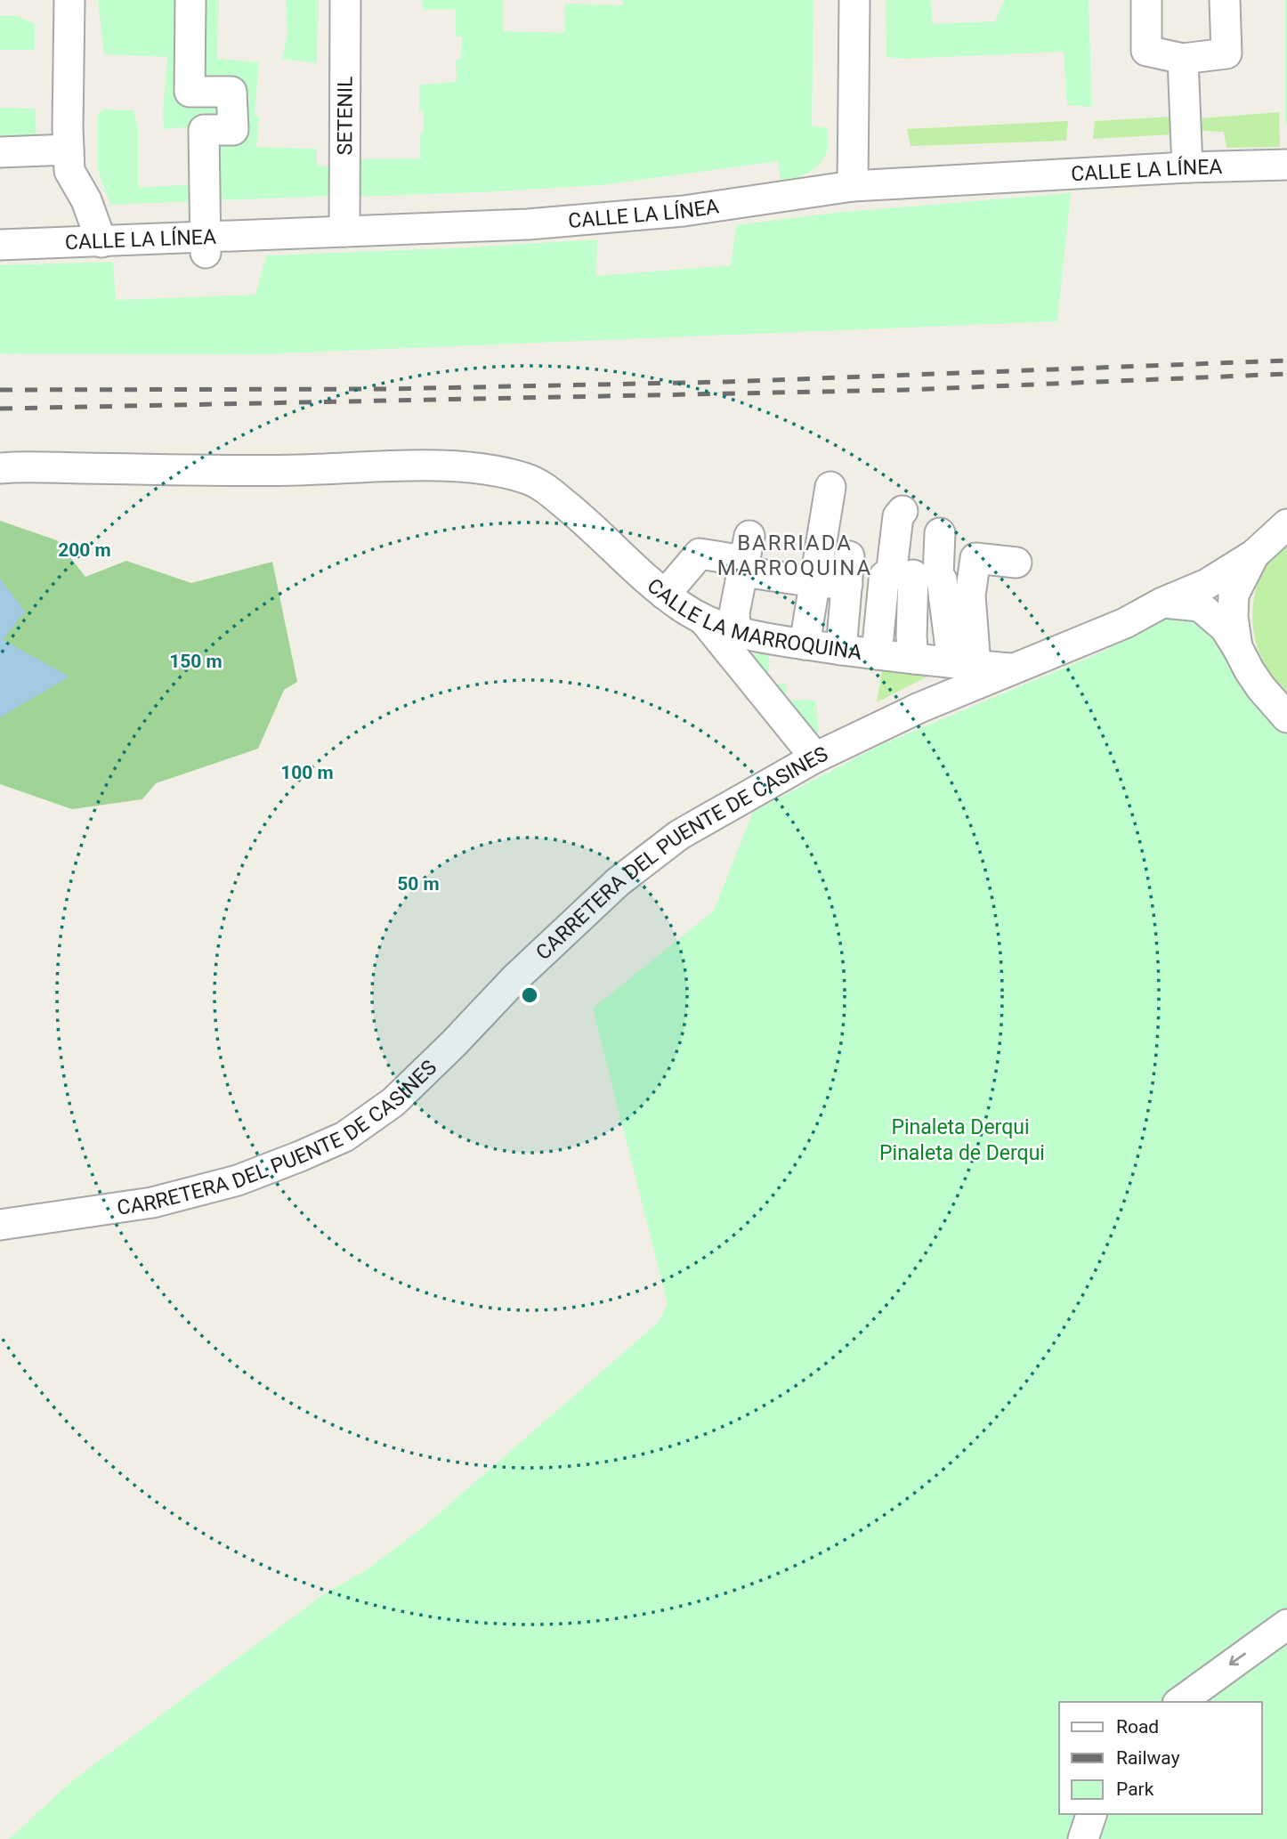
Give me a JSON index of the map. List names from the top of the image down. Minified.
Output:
{"streets":{"street":["SETENIL","CALLE LA LÍNEA","CALLE LA MARROQUINA","CARRETERA DEL PUENTE DE CASINES"]},"crossings":[["SETENIL","CALLE LA LÍNEA"],["CALLE LA MARROQUINA","CARRETERA DEL PUENTE DE CASINES"]],"districts":["BARRIADA MARROQUINA"],"parks":["Pinaleta Derqui","Pinaleta de Derqui"],"legend":["Road","Railway","Park"],"rings":["200 m","150 m","100 m","50 m"]}
